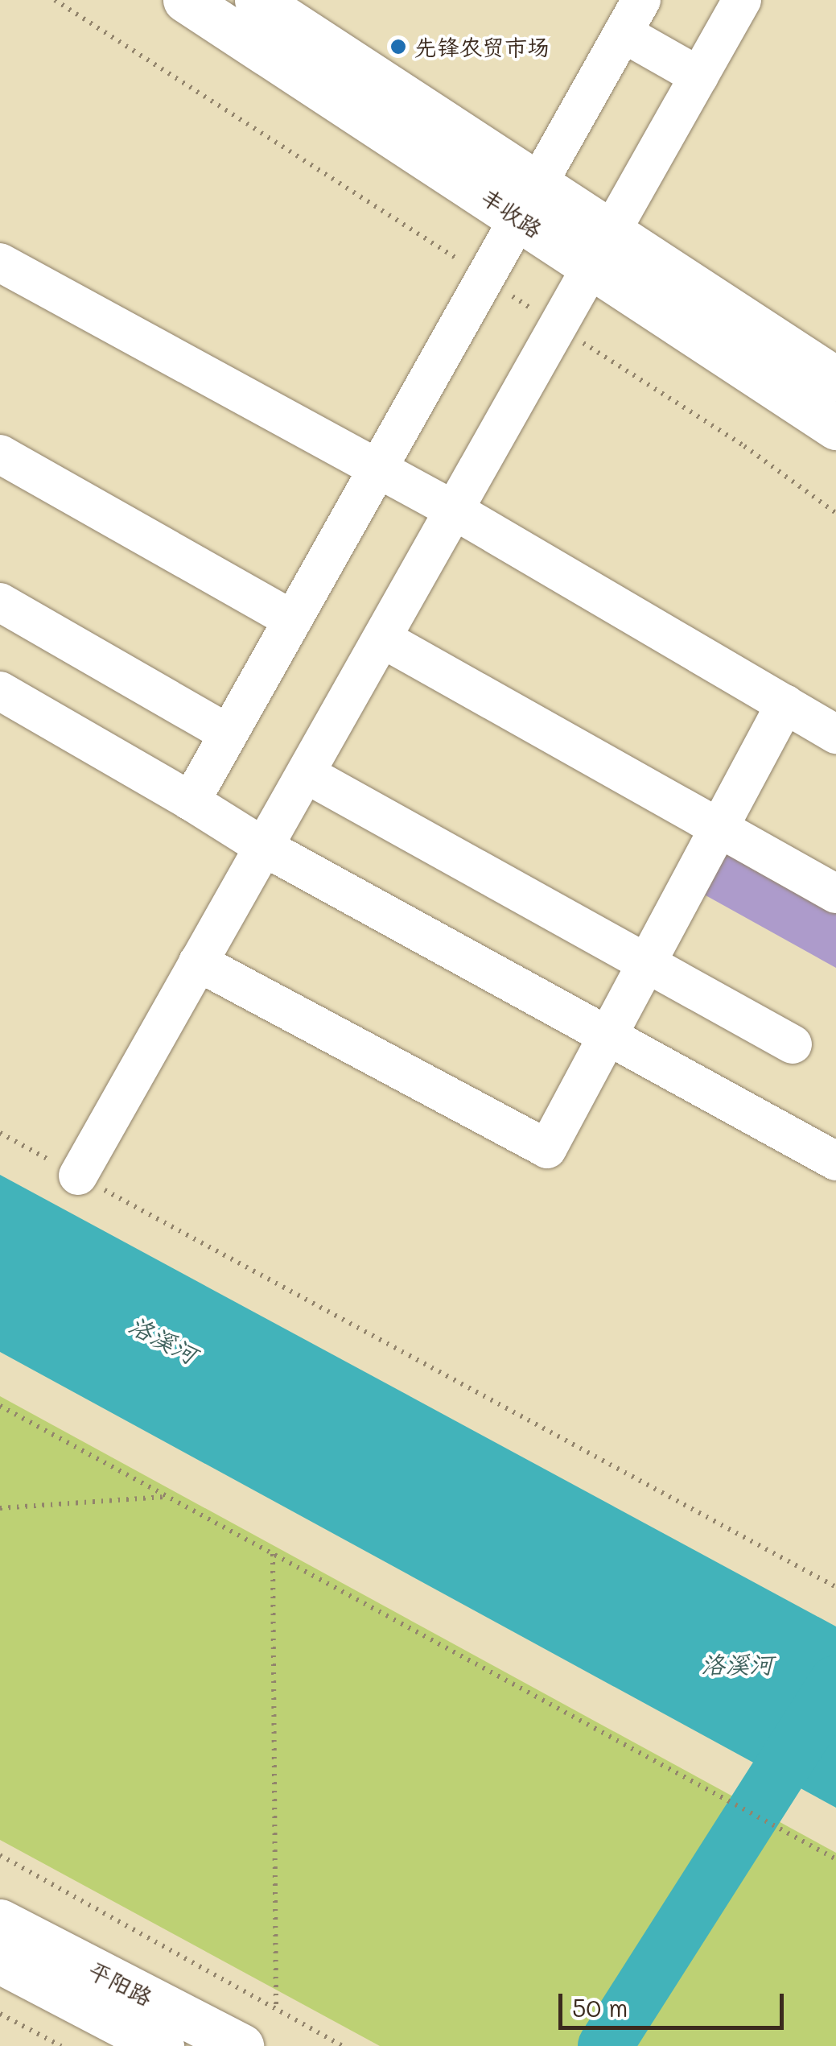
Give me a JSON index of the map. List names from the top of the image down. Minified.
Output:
{"streets":{"main road":["丰收路","平阳路"]},"water":["洛溪河"],"places":["先锋农贸市场"],"scale_bar":"50 m"}
